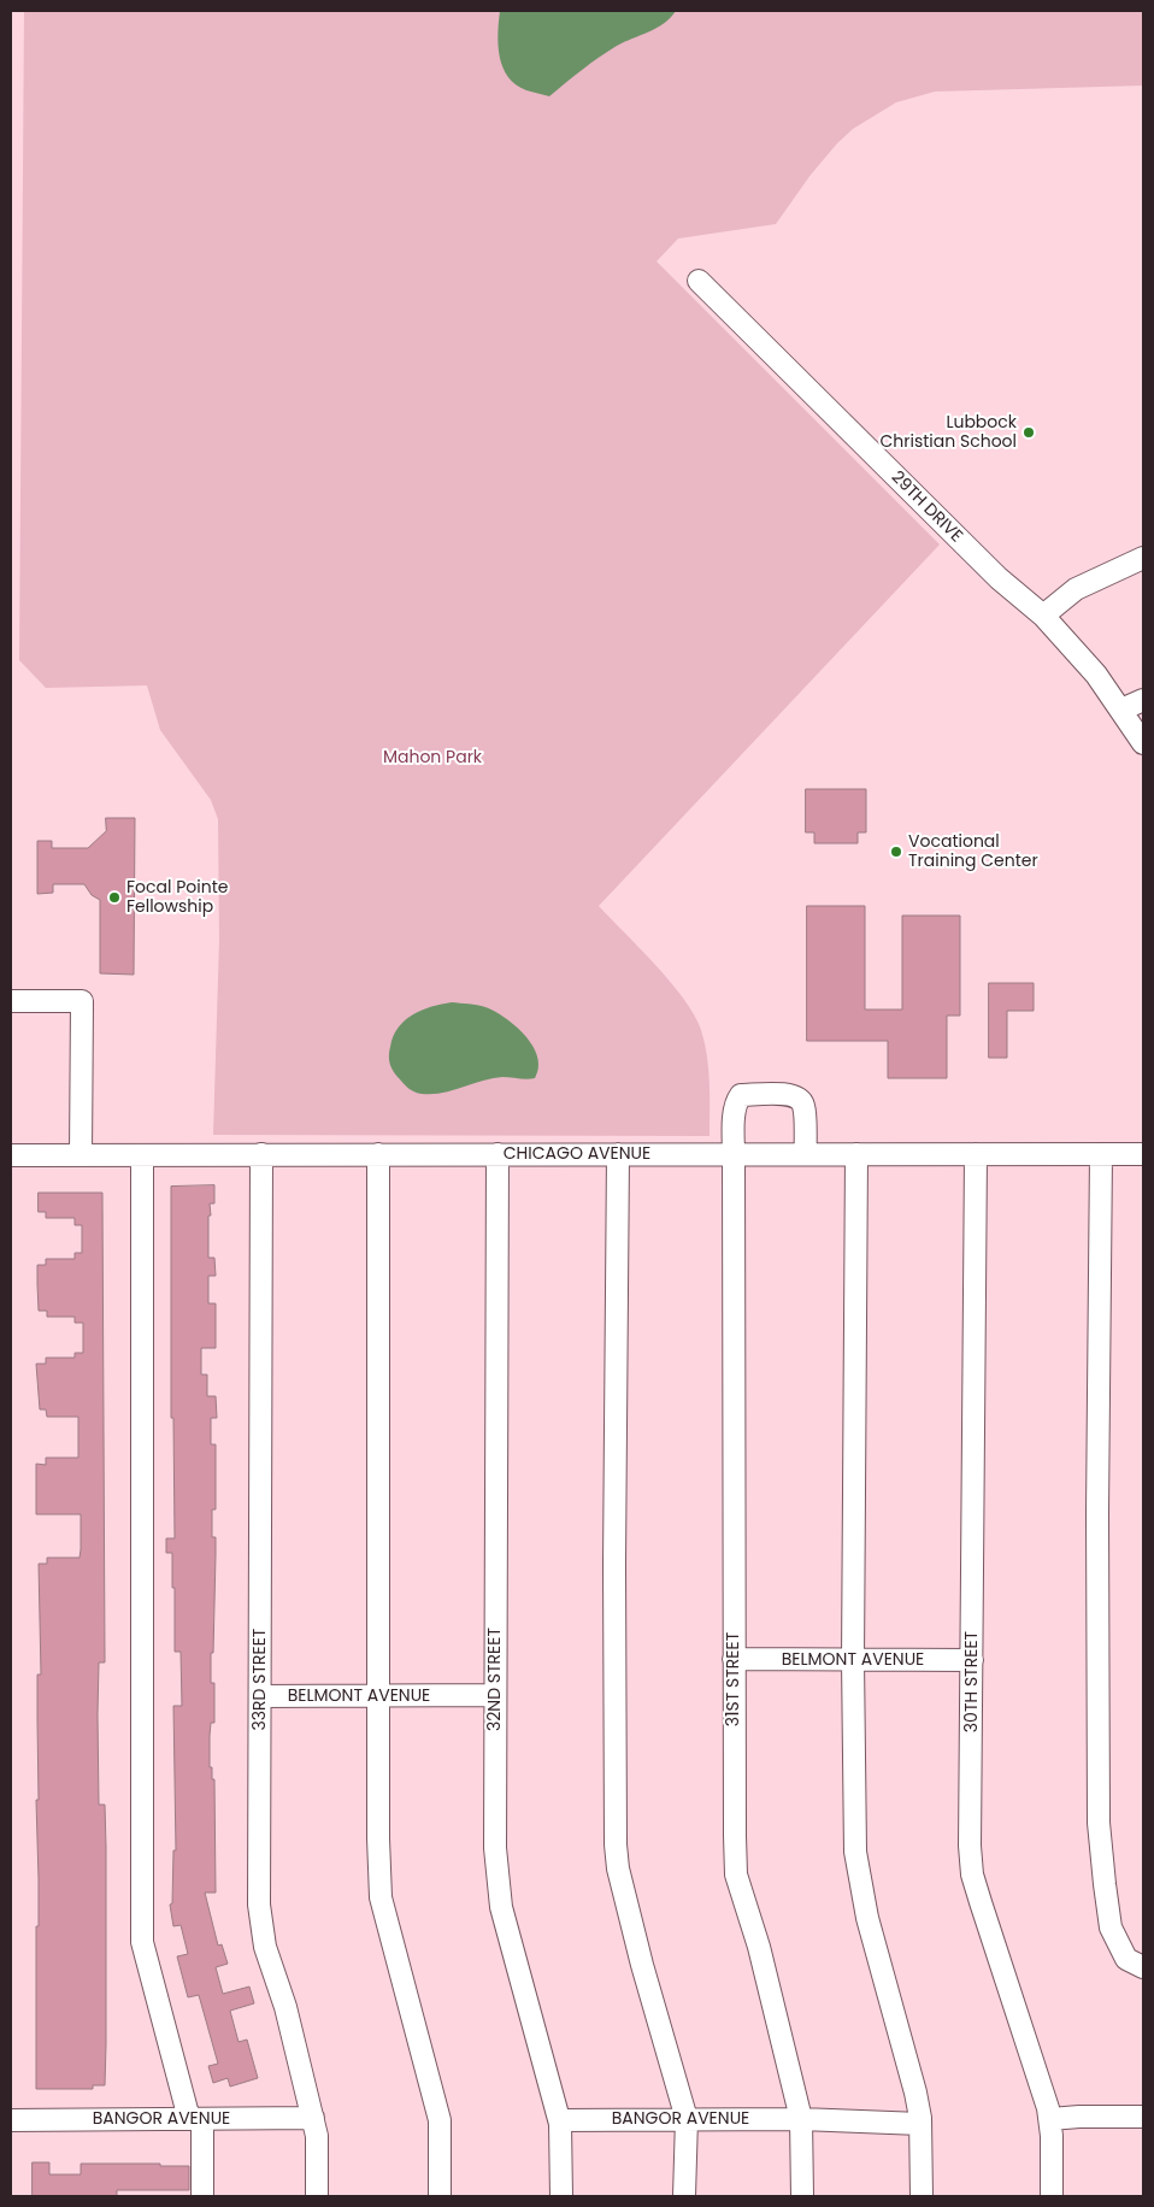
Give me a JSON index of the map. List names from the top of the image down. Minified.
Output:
{"streets":{"street":["29TH DRIVE","CHICAGO AVENUE","BELMONT AVENUE","33RD STREET","32ND STREET","31ST STREET","30TH STREET","BANGOR AVENUE"]},"crossings":[["CHICAGO AVENUE","33RD STREET"],["CHICAGO AVENUE","32ND STREET"],["CHICAGO AVENUE","31ST STREET"],["CHICAGO AVENUE","30TH STREET"],["BELMONT AVENUE","33RD STREET"],["BELMONT AVENUE","32ND STREET"],["BELMONT AVENUE","31ST STREET"],["BELMONT AVENUE","30TH STREET"],["33RD STREET","BANGOR AVENUE"],["32ND STREET","BANGOR AVENUE"],["31ST STREET","BANGOR AVENUE"]],"parks":["Mahon Park"],"places":["Lubbock Christian School","Vocational Training Center","Focal Pointe Fellowship"]}
